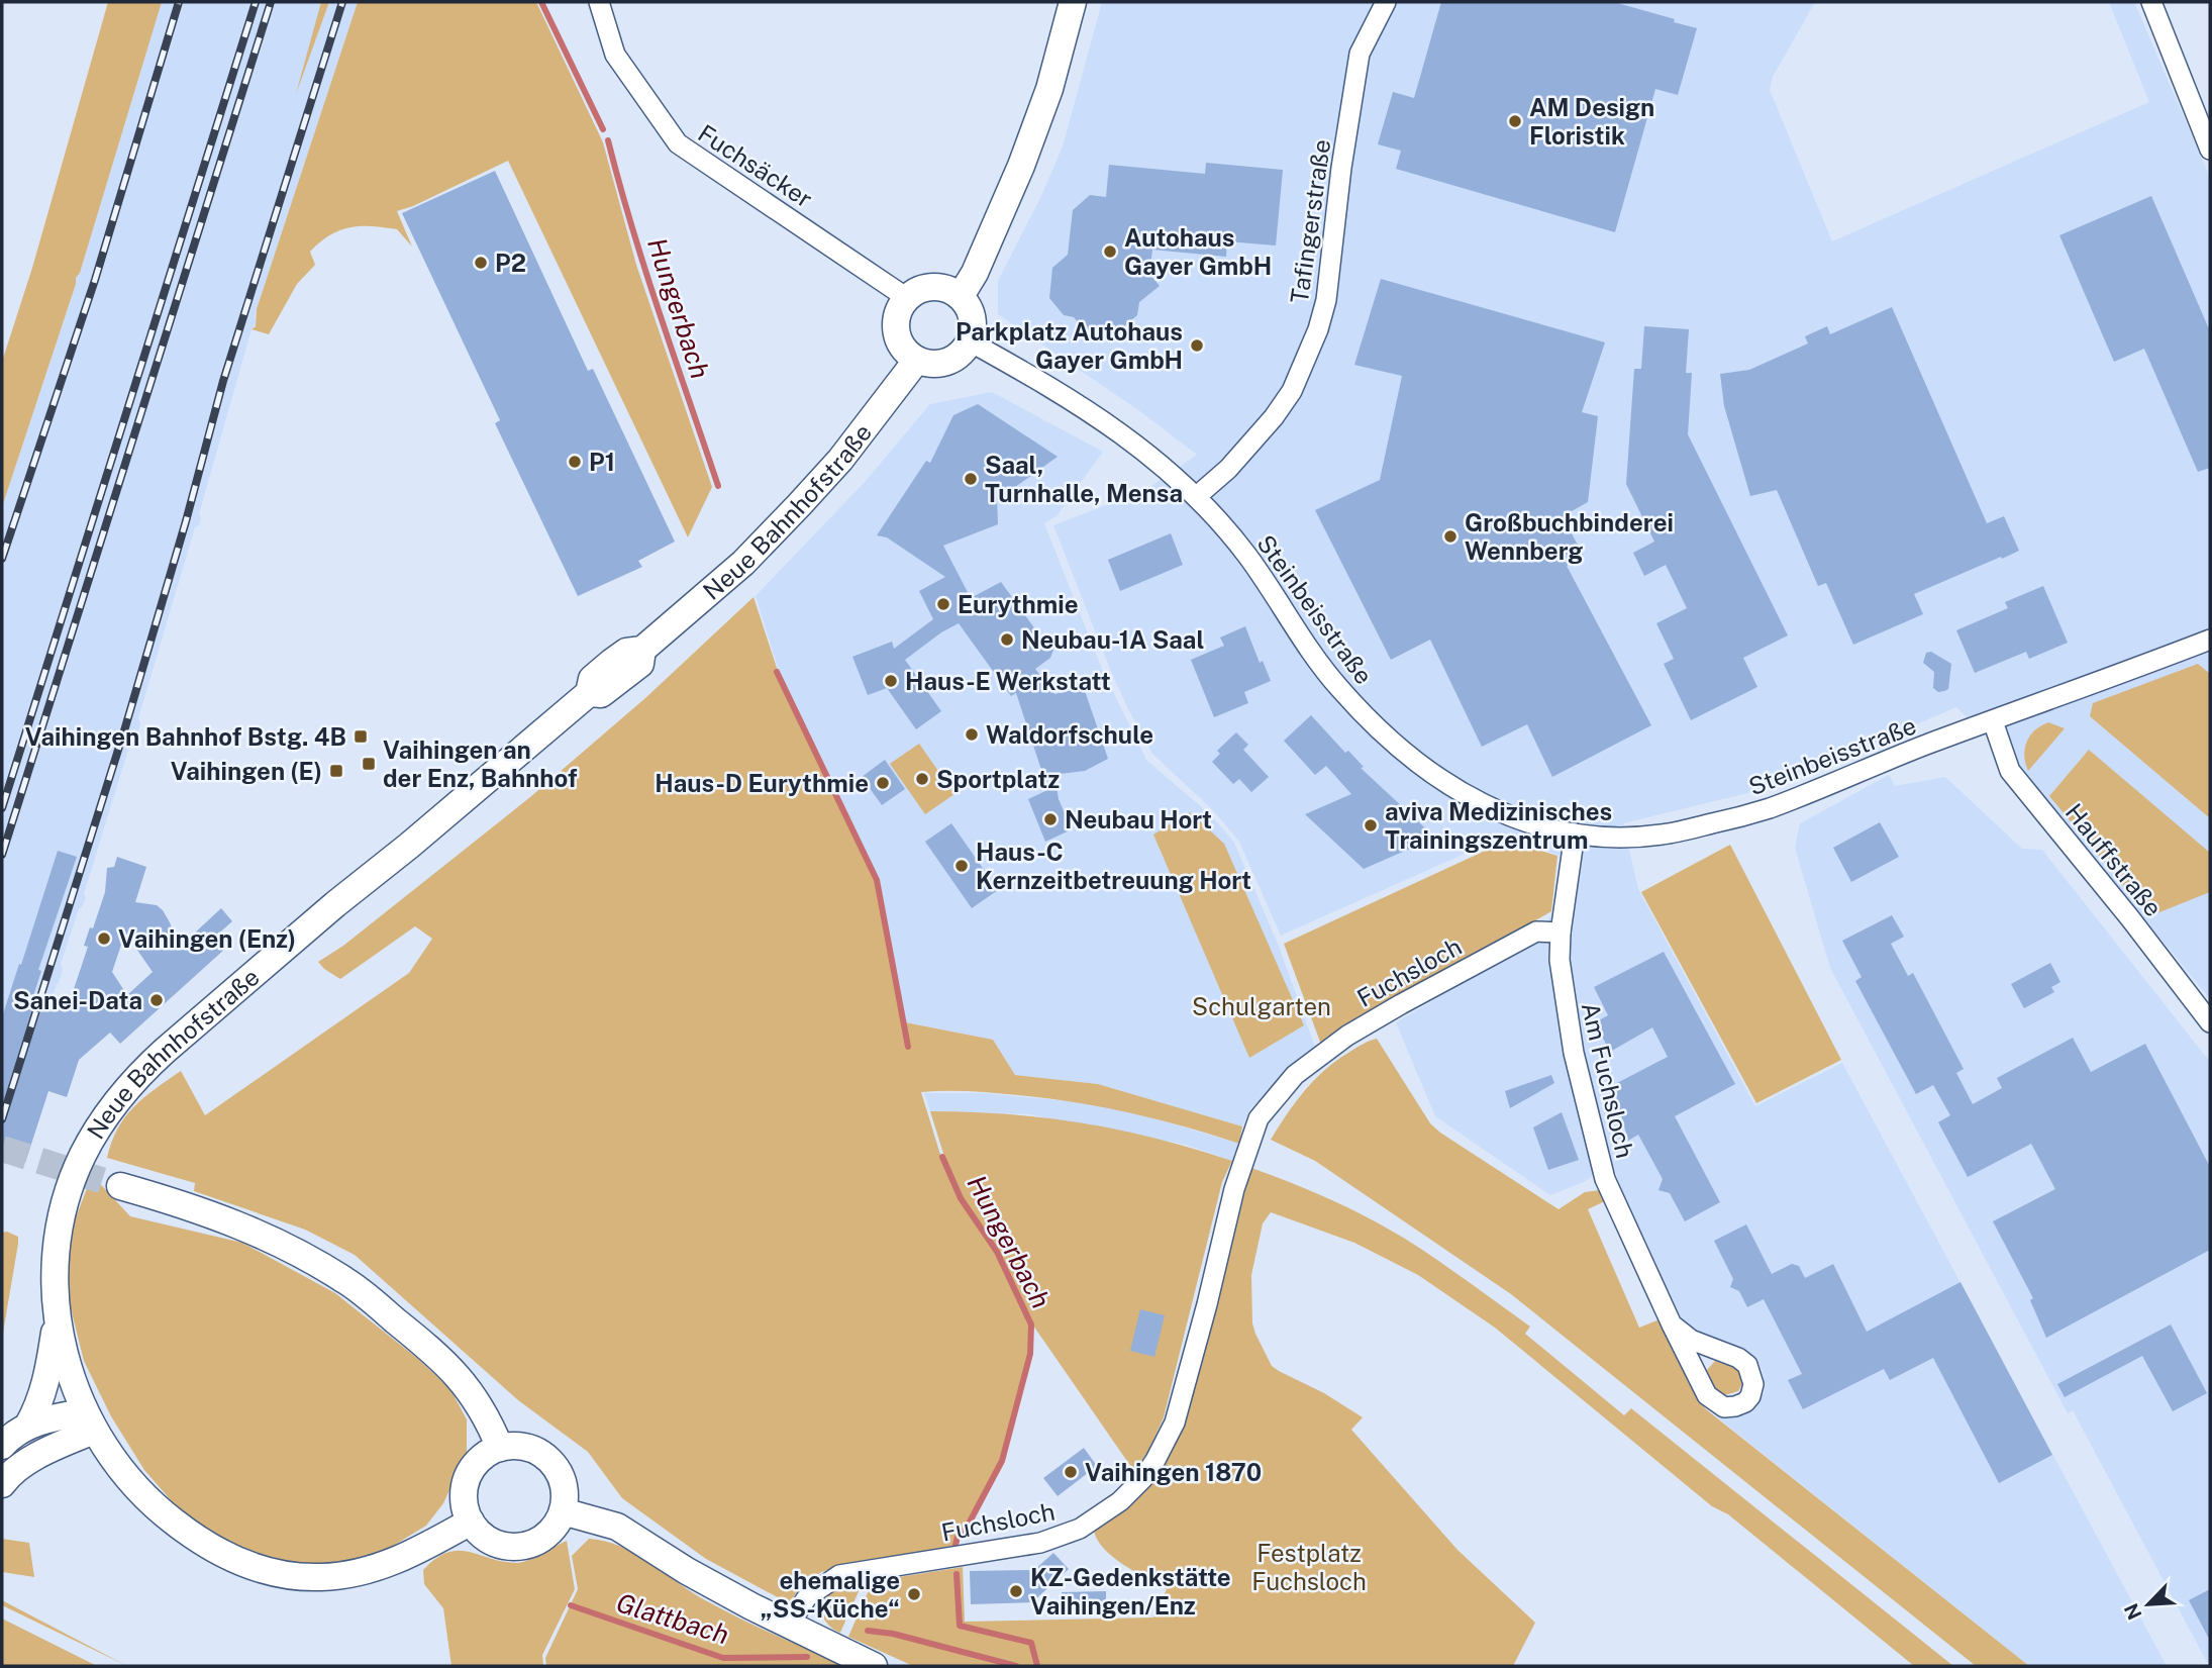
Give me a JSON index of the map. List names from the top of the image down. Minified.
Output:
{"streets":{"main road":["Neue Bahnhofstraße"],"street":["Fuchsäcker","Tafingerstraße","Steinbeisstraße","Hauffstraße","Fuchsloch","Am Fuchsloch"]},"crossings":[["Fuchsäcker","Neue Bahnhofstraße"],["Fuchsäcker","Steinbeisstraße"],["Tafingerstraße","Steinbeisstraße"],["Neue Bahnhofstraße","Steinbeisstraße"],["Steinbeisstraße","Hauffstraße"],["Steinbeisstraße","Am Fuchsloch"],["Fuchsloch","Am Fuchsloch"]],"water":["Hungerbach","Glattbach"],"parks":["Schulgarten","Festplatz Fuchsloch"],"places":{"other":["AM Design Floristik","Autohaus Gayer GmbH","P2","Parkplatz Autohaus Gayer GmbH","P1","Saal, Turnhalle, Mensa","Großbuchbinderei Wennberg","Eurythmie","Neubau-1A Saal","Haus-E Werkstatt","Waldorfschule","Sportplatz","Haus-D Eurythmie","Neubau Hort","aviva Medizinisches Trainingszentrum","Haus-C Kernzeitbetreuung Hort","Vaihingen (Enz)","Sanei-Data","Vaihingen 1870","KZ-Gedenkstätte Vaihingen/Enz","ehemalige „SS-Küche“"],"transit":["Vaihingen Bahnhof Bstg. 4B","Vaihingen an der Enz, Bahnhof","Vaihingen (E)"]},"north":"bottom left"}
